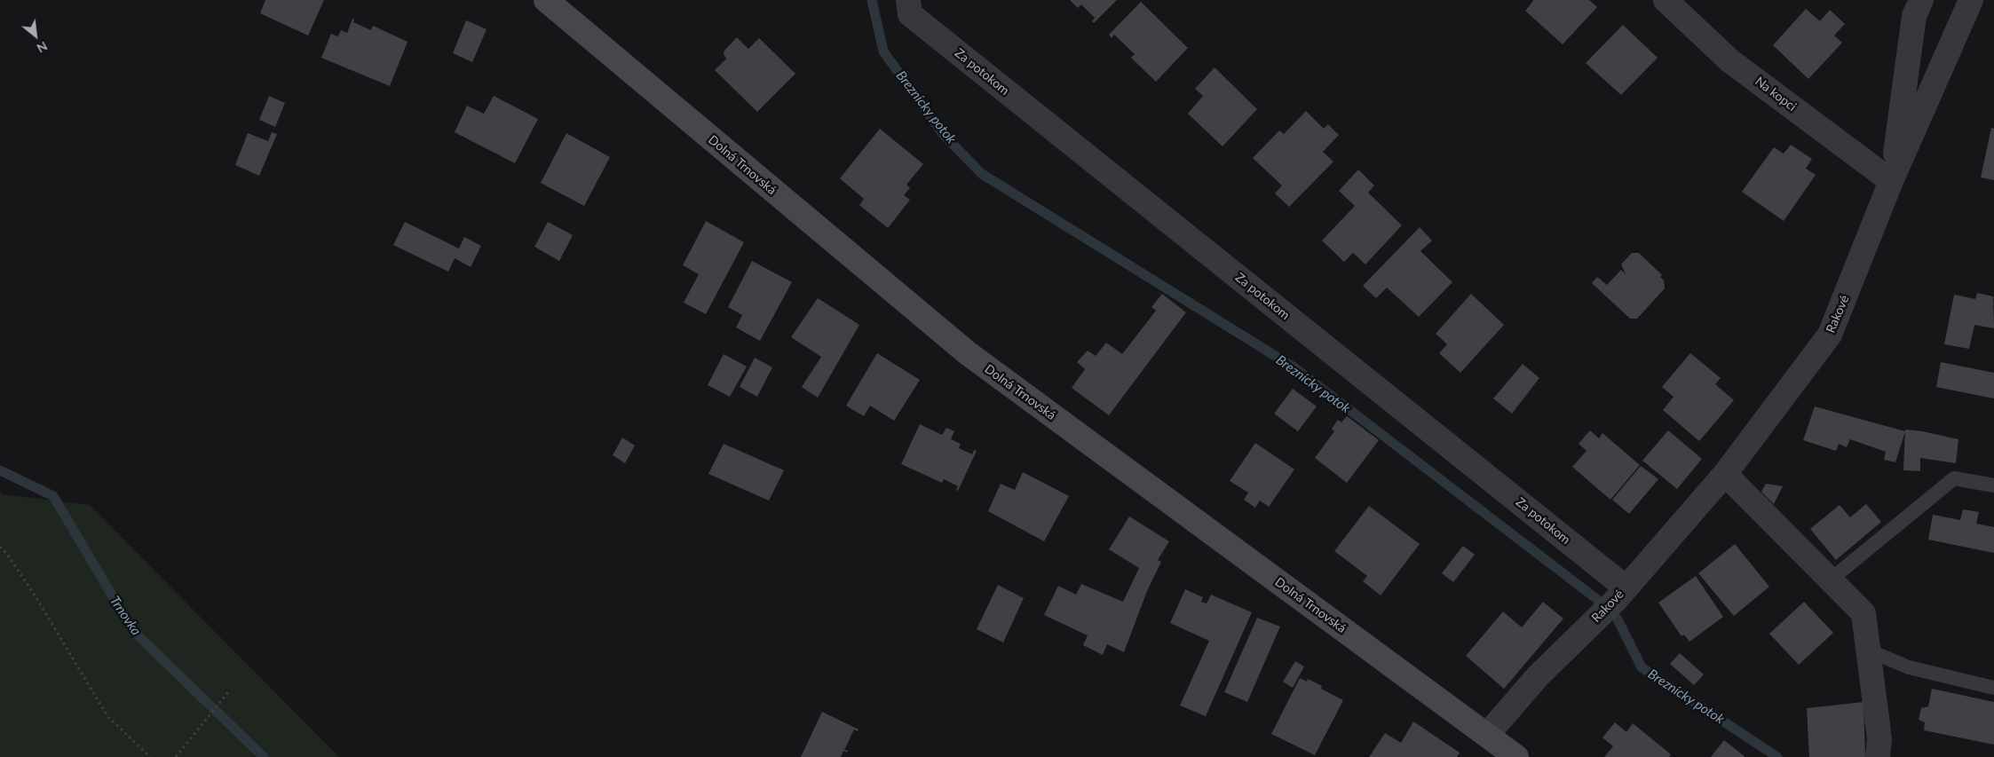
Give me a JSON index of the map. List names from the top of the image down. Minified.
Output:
{"streets":{"street":["Za potokom","Na kopci","Dolná Trnovská","Rakové"]},"crossings":[["Za potokom","Rakové"],["Na kopci","Rakové"],["Dolná Trnovská","Rakové"]],"water":["Breznícky potok","Trnovka"],"north":"bottom right"}
